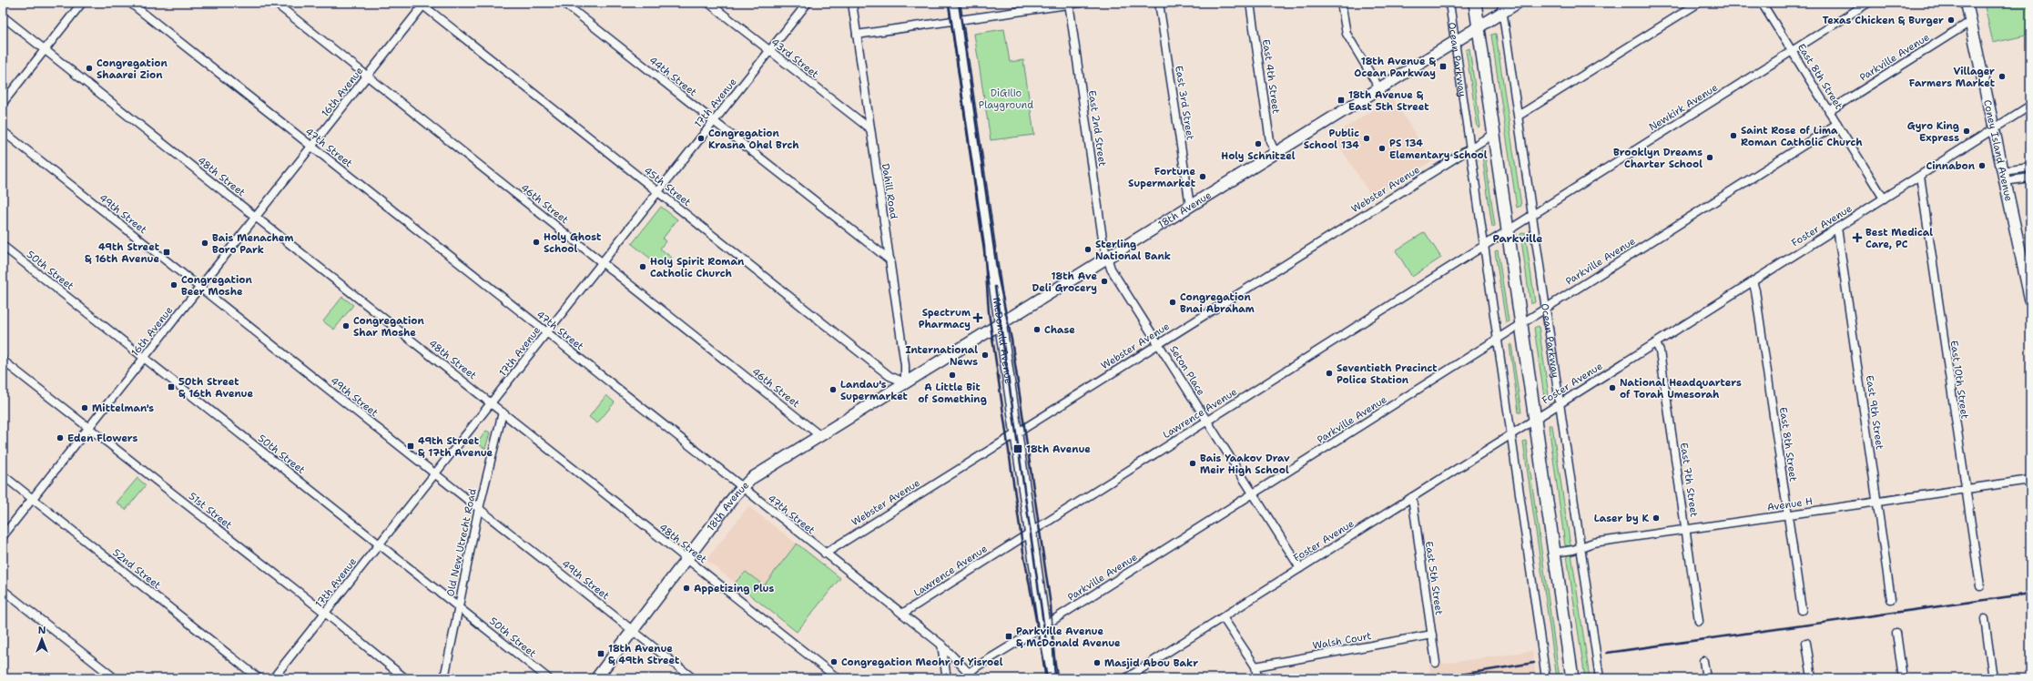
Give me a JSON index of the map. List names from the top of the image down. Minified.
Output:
{"streets":{"street":["Parkville Avenue","43rd Street","Ocean Parkway","44th Street","East 4th Street","East 8th Street","16th Avenue","17th Avenue","East 3rd Street","Newkirk Avenue","East 2nd Street","47th Street","Coney Island Avenue","48th Street","45th Street","Webster Avenue","Dahill Road","46th Street","18th Avenue","49th Street","Foster Avenue","50th Street","McDonald Avenue","Seton Place","East 10th Street","East 9th Street","Lawrence Avenue","East 7th Street","Avenue H","51st Street","Old New Utrecht Road","52nd Street","East 5th Street","Walsh Court"]},"crossings":[["Parkville Avenue","Ocean Parkway"],["Parkville Avenue","East 8th Street"],["Parkville Avenue","47th Street"],["Parkville Avenue","Coney Island Avenue"],["Parkville Avenue","McDonald Avenue"],["Parkville Avenue","Seton Place"],["43rd Street","17th Avenue"],["43rd Street","Dahill Road"],["Ocean Parkway","Newkirk Avenue"],["Ocean Parkway","Webster Avenue"],["Ocean Parkway","18th Avenue"],["Ocean Parkway","Foster Avenue"],["Ocean Parkway","Lawrence Avenue"],["Ocean Parkway","Avenue H"],["44th Street","17th Avenue"],["44th Street","Dahill Road"],["East 4th Street","18th Avenue"],["East 8th Street","Newkirk Avenue"],["East 8th Street","Foster Avenue"],["East 8th Street","Avenue H"],["16th Avenue","47th Street"],["16th Avenue","48th Street"],["16th Avenue","45th Street"],["16th Avenue","46th Street"],["16th Avenue","49th Street"],["16th Avenue","50th Street"],["16th Avenue","51st Street"],["16th Avenue","52nd Street"],["17th Avenue","47th Street"],["17th Avenue","48th Street"],["17th Avenue","45th Street"],["17th Avenue","46th Street"],["17th Avenue","49th Street"],["17th Avenue","50th Street"],["17th Avenue","51st Street"],["East 3rd Street","18th Avenue"],["Newkirk Avenue","Lawrence Avenue"],["East 2nd Street","18th Avenue"],["East 2nd Street","Seton Place"],["47th Street","Webster Avenue"],["47th Street","18th Avenue"],["47th Street","Lawrence Avenue"],["Coney Island Avenue","Foster Avenue"],["48th Street","18th Avenue"],["48th Street","Old New Utrecht Road"],["45th Street","Dahill Road"],["45th Street","18th Avenue"],["Webster Avenue","McDonald Avenue"],["Webster Avenue","Seton Place"],["Dahill Road","18th Avenue"],["46th Street","18th Avenue"],["18th Avenue","49th Street"],["18th Avenue","McDonald Avenue"],["18th Avenue","Seton Place"],["49th Street","Old New Utrecht Road"],["Foster Avenue","Seton Place"],["Foster Avenue","East 10th Street"],["Foster Avenue","East 9th Street"],["Foster Avenue","East 7th Street"],["Foster Avenue","East 5th Street"],["50th Street","Old New Utrecht Road"],["McDonald Avenue","Lawrence Avenue"],["Seton Place","Lawrence Avenue"],["East 10th Street","Avenue H"],["East 9th Street","Avenue H"],["East 7th Street","Avenue H"],["East 5th Street","Walsh Court"]],"districts":["Parkville"],"parks":["DiGilio Playground"],"places":{"other":["Texas Chicken & Burger","Congregation Shaarei Zion","Villager Farmers Market","Gyro King Express","Saint Rose of Lima Roman Catholic Church","Congregation Krasna Ohel Brch","Public School 134","Holy Schnitzel","PS 134 Elementary School","Brooklyn Dreams Charter School","Cinnabon","Fortune Supermarket","Holy Ghost School","Bais Menachem Boro Park","Sterling National Bank","Holy Spirit Roman Catholic Church","18th Ave Deli Grocery","Congregation Beer Moshe","Congregation Bnai Abraham","Congregation Shar Moshe","Chase","International News","Seventieth Precinct Police Station","A Little Bit of Something","National Headquarters of Torah Umesorah","Landau's Supermarket","Mittelman's","Eden Flowers","Bais Yaakov Drav Meir High School","Laser by K","Appetizing Plus","Congregation Meohr of Yisroel","Masjid Abou Bakr"],"transit":["18th Avenue & Ocean Parkway","18th Avenue & East 5th Street","49th Street & 16th Avenue","50th Street & 16th Avenue","49th Street & 17th Avenue","18th Avenue","Parkville Avenue & McDonald Avenue","18th Avenue & 49th Street"],"health":["Best Medical Care, PC","Spectrum Pharmacy"]},"north":"top"}
